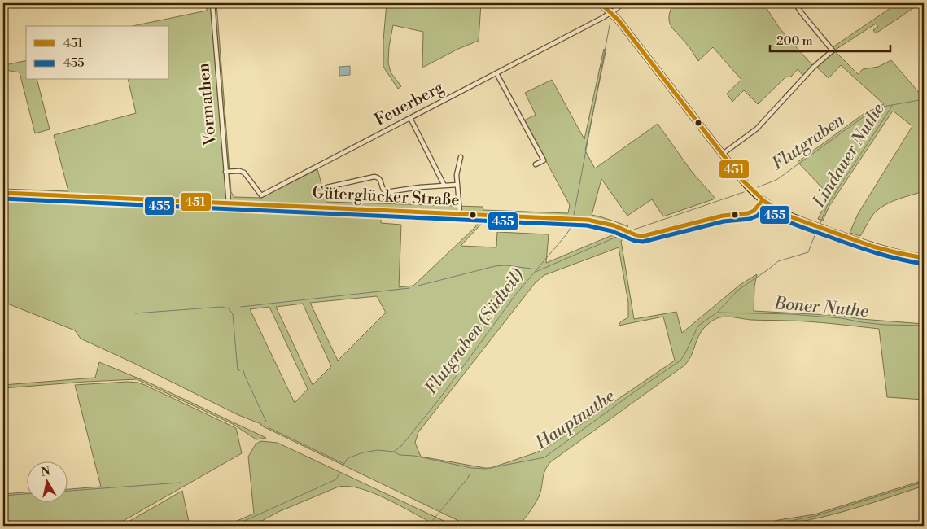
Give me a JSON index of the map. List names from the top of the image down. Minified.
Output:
{"streets":{"street":["Vormathen","Feuerberg","Güterglücker Straße"]},"crossings":[["Vormathen","Feuerberg"],["Vormathen","Güterglücker Straße"]],"water":["Flutgraben","Lindauer Nuthe","Boner Nuthe","Flutgraben (Südteil)","Hauptnuthe"],"lines":["transit line 451","transit line 455"],"legend":["451","455"],"scale_bar":"200 m","north":"top"}
